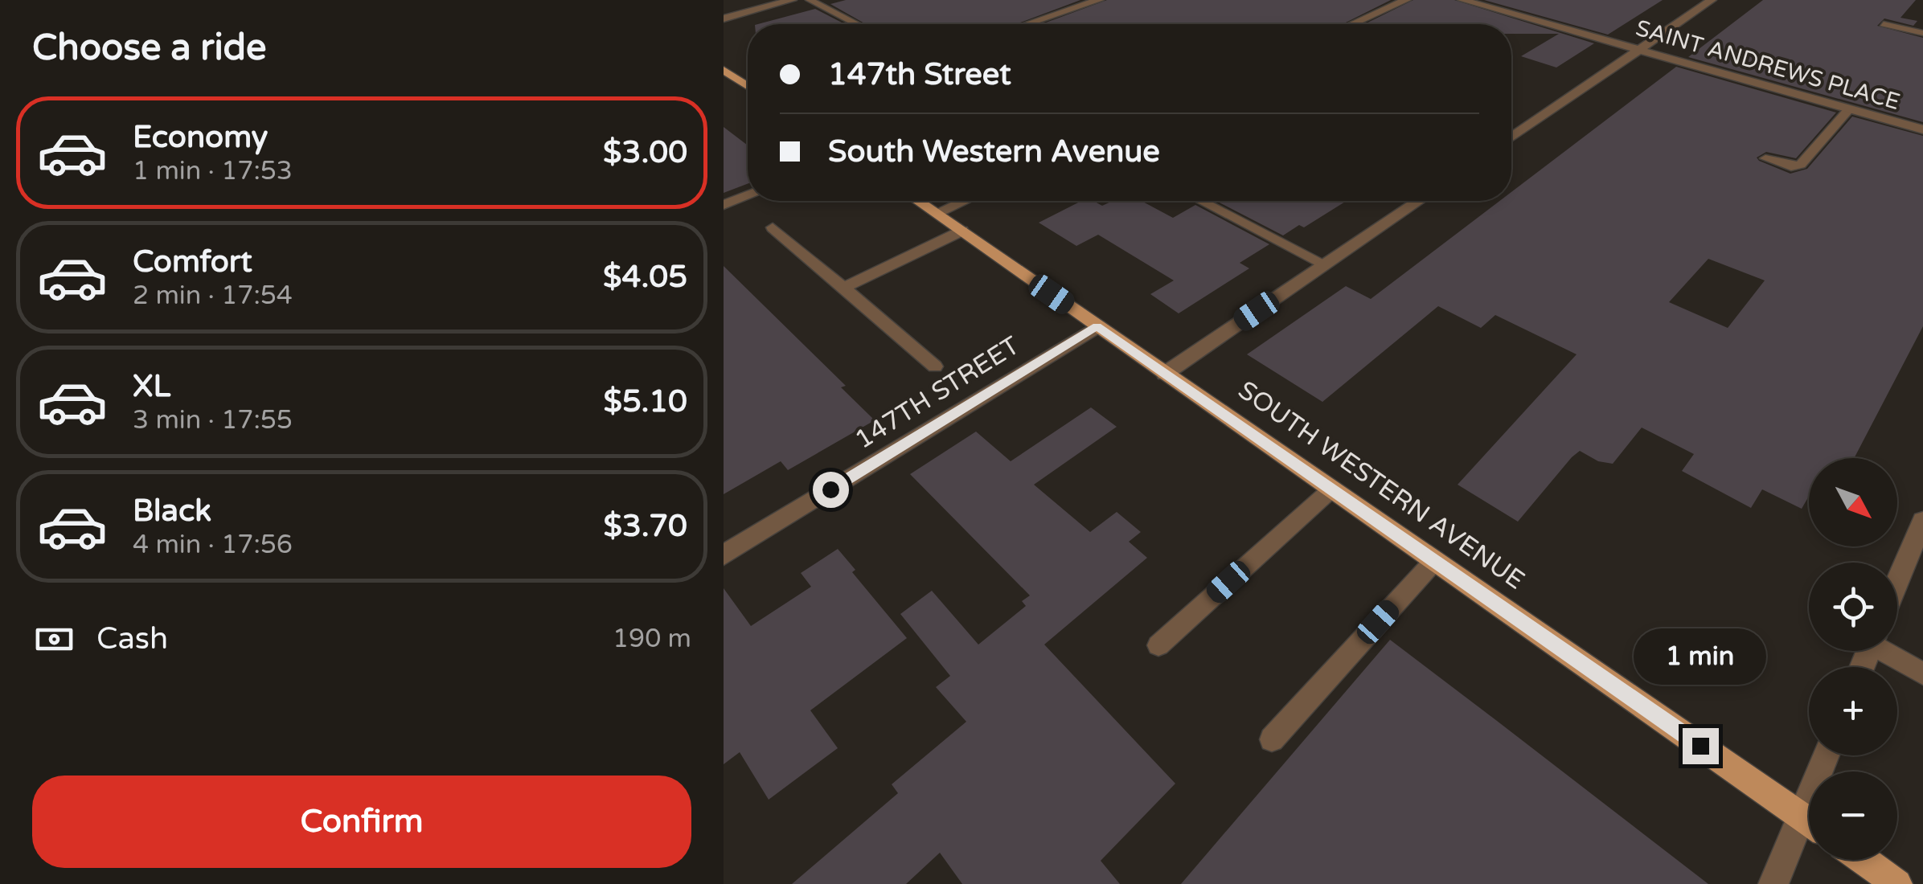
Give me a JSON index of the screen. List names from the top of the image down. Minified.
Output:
{"streets":{"main road":["SOUTH WESTERN AVENUE"],"street":["SAINT ANDREWS PLACE","147TH STREET"]},"crossings":[["147TH STREET","SOUTH WESTERN AVENUE"]],"north":"bottom right","page":{"heading":"Choose a ride","banner":["147th Street","South Western Avenue"],"list":[{"name":"Economy","note":"1 min · 17:53","value":"$3.00"},{"name":"Comfort","note":"2 min · 17:54","value":"$4.05"},{"name":"XL","note":"3 min · 17:55","value":"$5.10"},{"name":"Black","note":"4 min · 17:56","value":"$3.70"}],"map_buttons":["+","−"],"pay":["Cash","190 m"],"bubble":"1 min","buttons":"Confirm"}}
